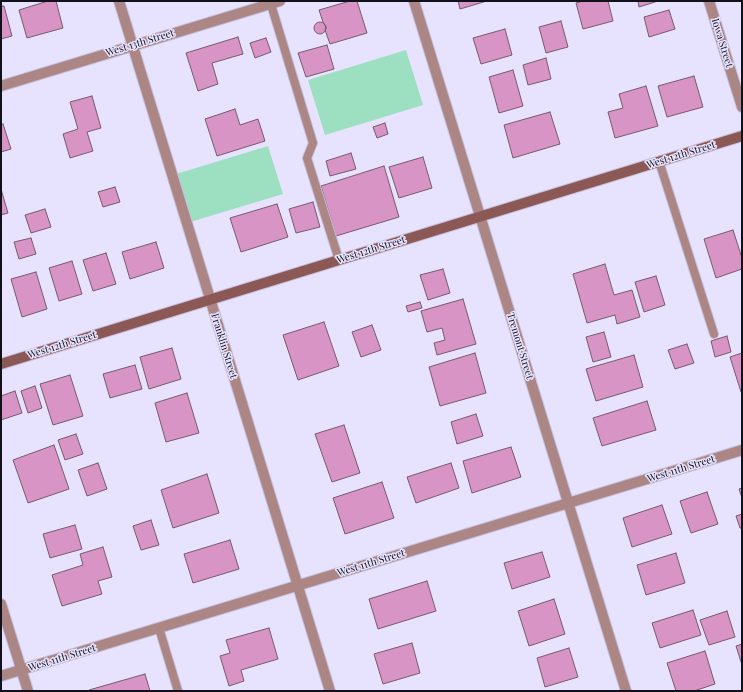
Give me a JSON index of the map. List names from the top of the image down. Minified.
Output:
{"streets":{"main road":["West 12th Street"],"street":["West 13th Street","Iowa Street","Franklin Street","Tremont Street","West 11th Street"]},"crossings":[["West 13th Street","Franklin Street"],["West 12th Street","Franklin Street"],["West 12th Street","Tremont Street"],["Franklin Street","West 11th Street"],["Tremont Street","West 11th Street"]]}
